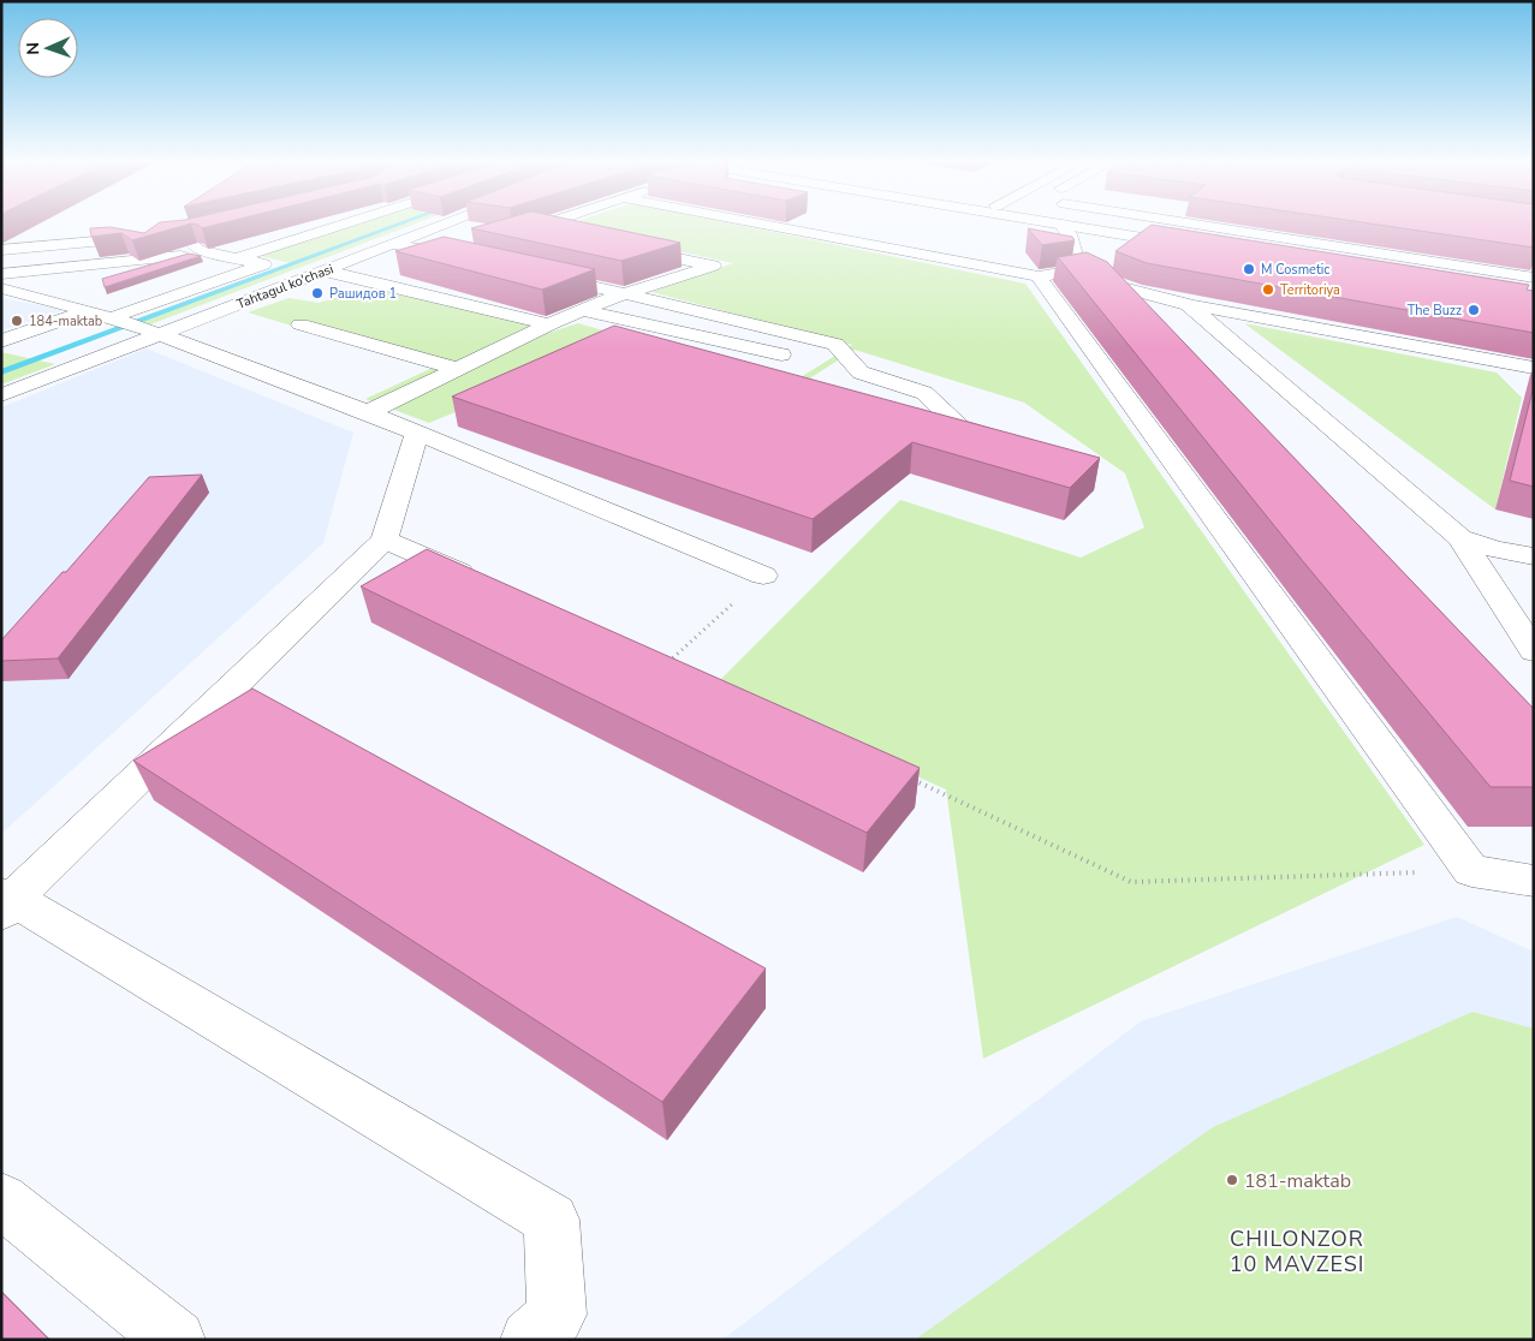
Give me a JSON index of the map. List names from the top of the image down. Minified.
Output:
{"streets":{"street":["Tahtagul ko'chasi"]},"districts":["CHILONZOR 10 MAVZESI"],"places":["M Cosmetic","Territoriya","Рашидов 1","The Buzz","184-maktab","181-maktab"],"north":"left"}
